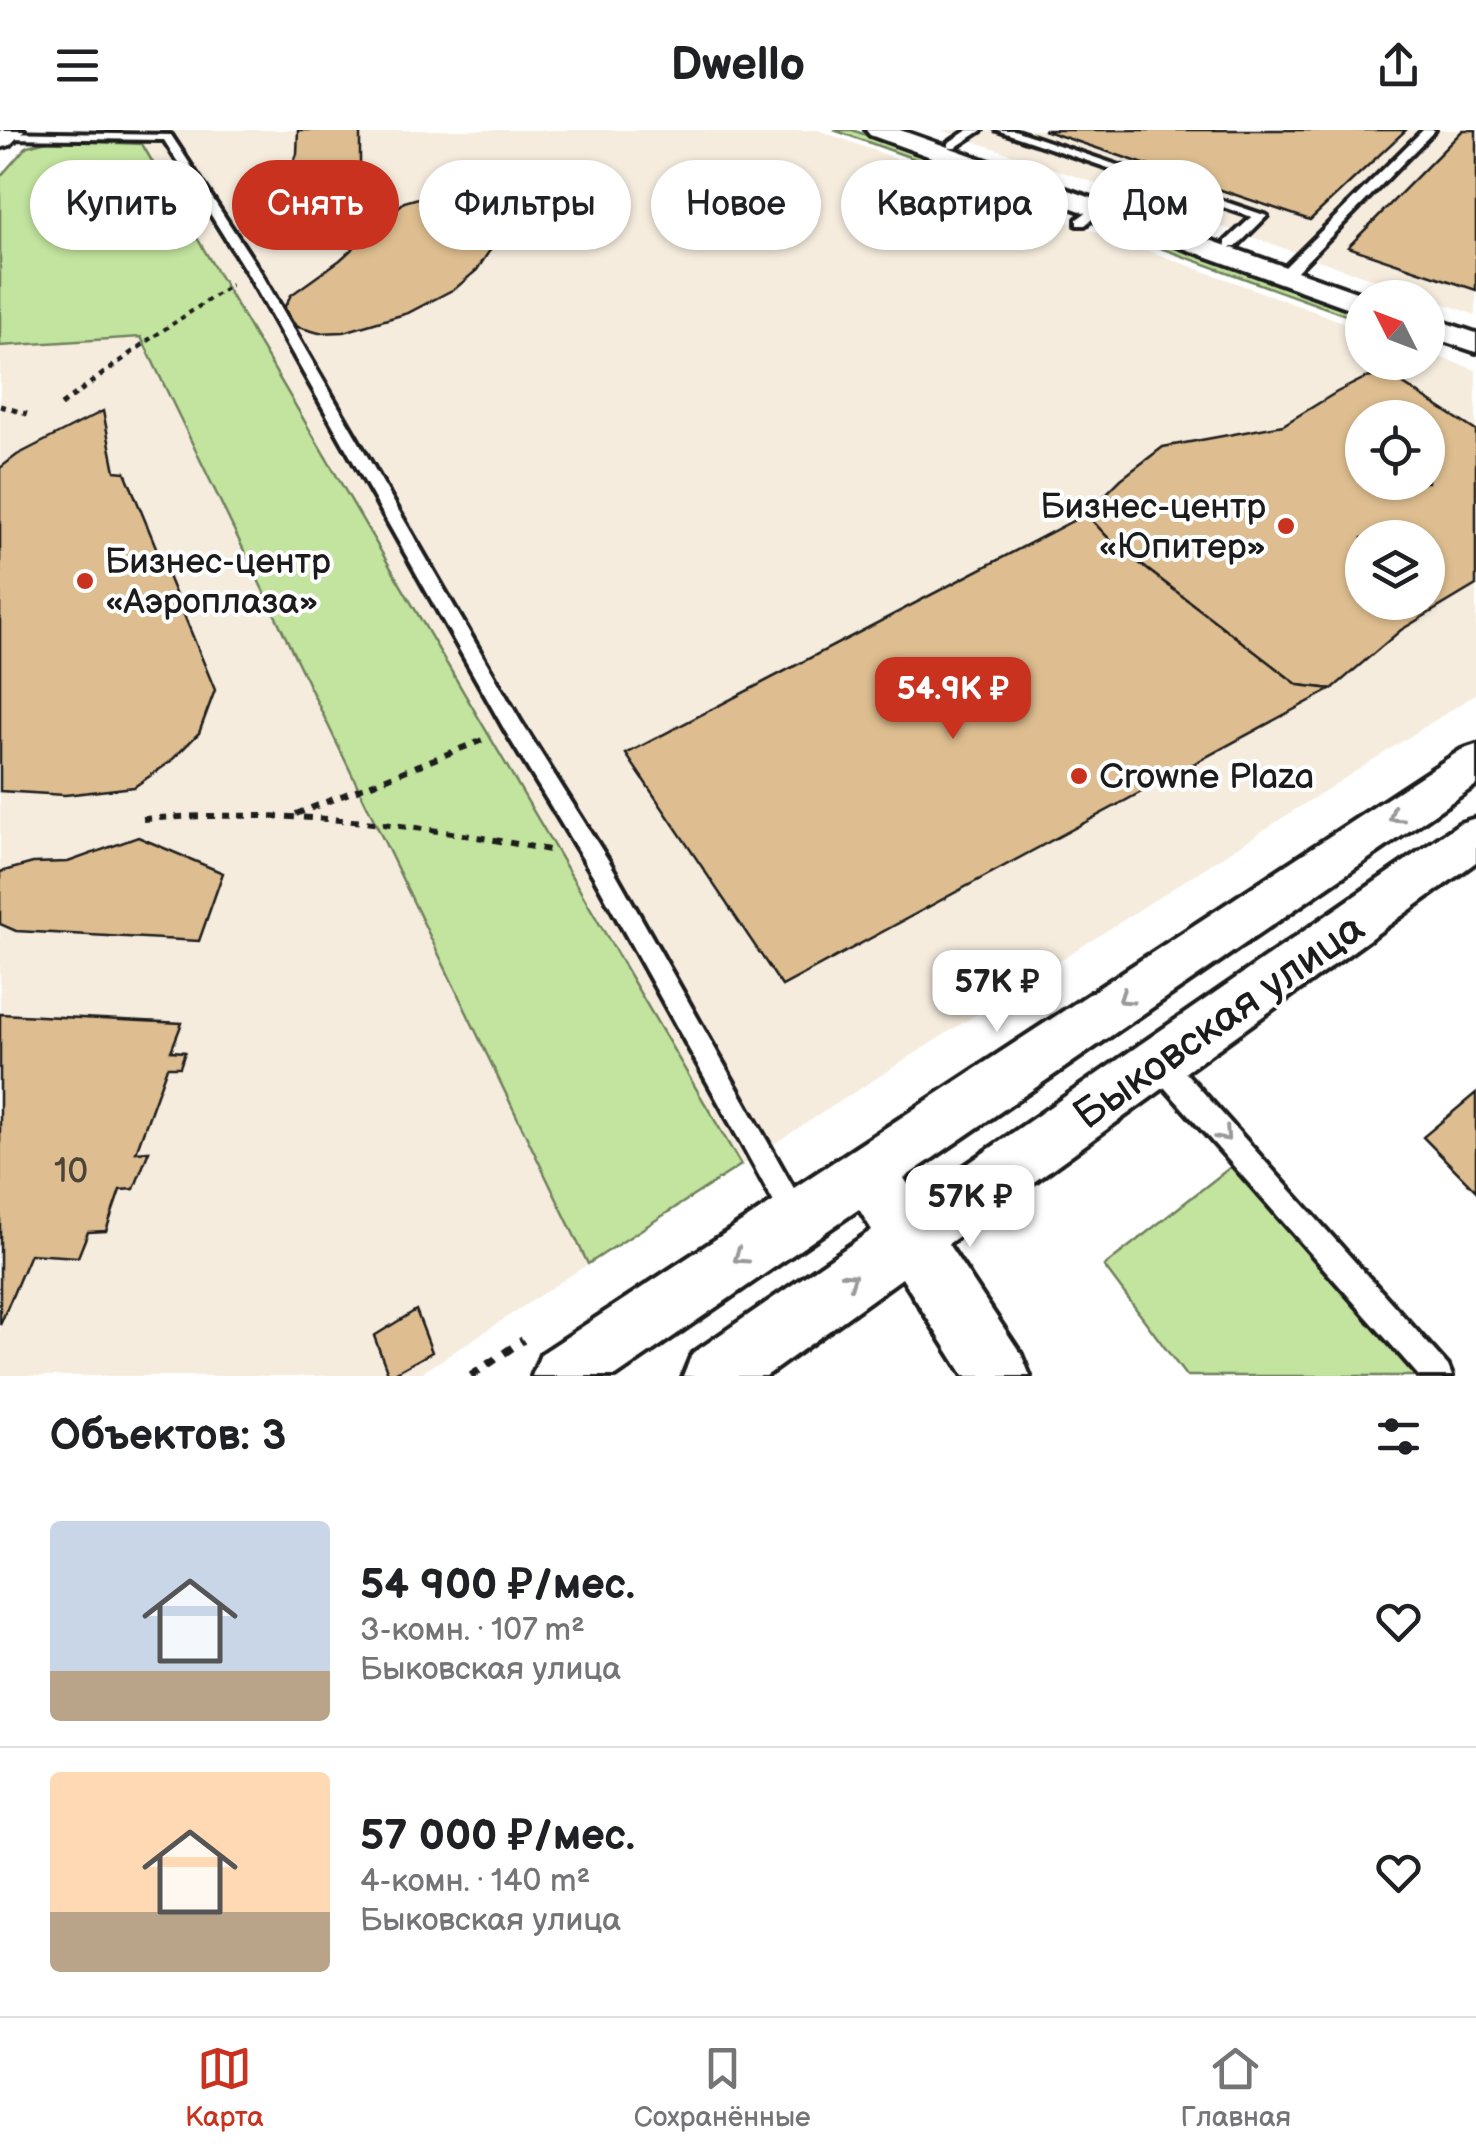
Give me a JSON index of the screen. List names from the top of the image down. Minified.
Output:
{"streets":{"street":["Быковская улица"]},"places":["Бизнес-центр «Юпитер»","Бизнес-центр «Аэроплаза»","Crowne Plaza"],"house_numbers":["10"],"north":"top left","page":{"header":"Dwello","chip":["Купить","Снять","Фильтры","Новое","Квартира","Дом"],"price":["54.9K ₽","57K ₽","57K ₽"],"heading":"Объектов: 3","list":[{"name":"54 900 ₽/мес.","note":"3-комн. · 107 m² · Быковская улица"},{"name":"57 000 ₽/мес.","note":"4-комн. · 140 m² · Быковская улица"}],"tabs":["Карта","Сохранённые","Главная"]}}
